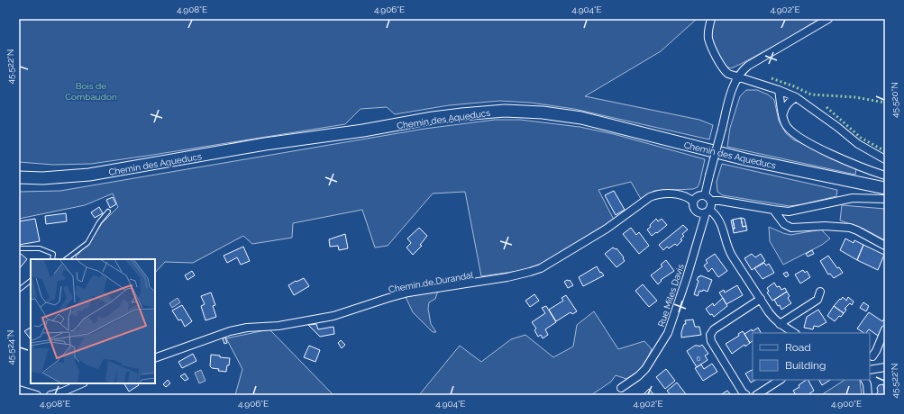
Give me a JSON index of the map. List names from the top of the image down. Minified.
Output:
{"streets":{"main road":["Chemin des Aqueducs"],"street":["Chemin de Durandal","Rue Miles Davis"]},"crossings":[["Chemin de Durandal","Rue Miles Davis"]],"parks":["Bois de Combaudon"],"house_numbers":["6"],"legend":["Road","Building"],"coordinates":["4.908°E","4.906°E","4.904°E","4.902°E","45.522°N","45.520°N","45.524°N","4.900°E"]}
